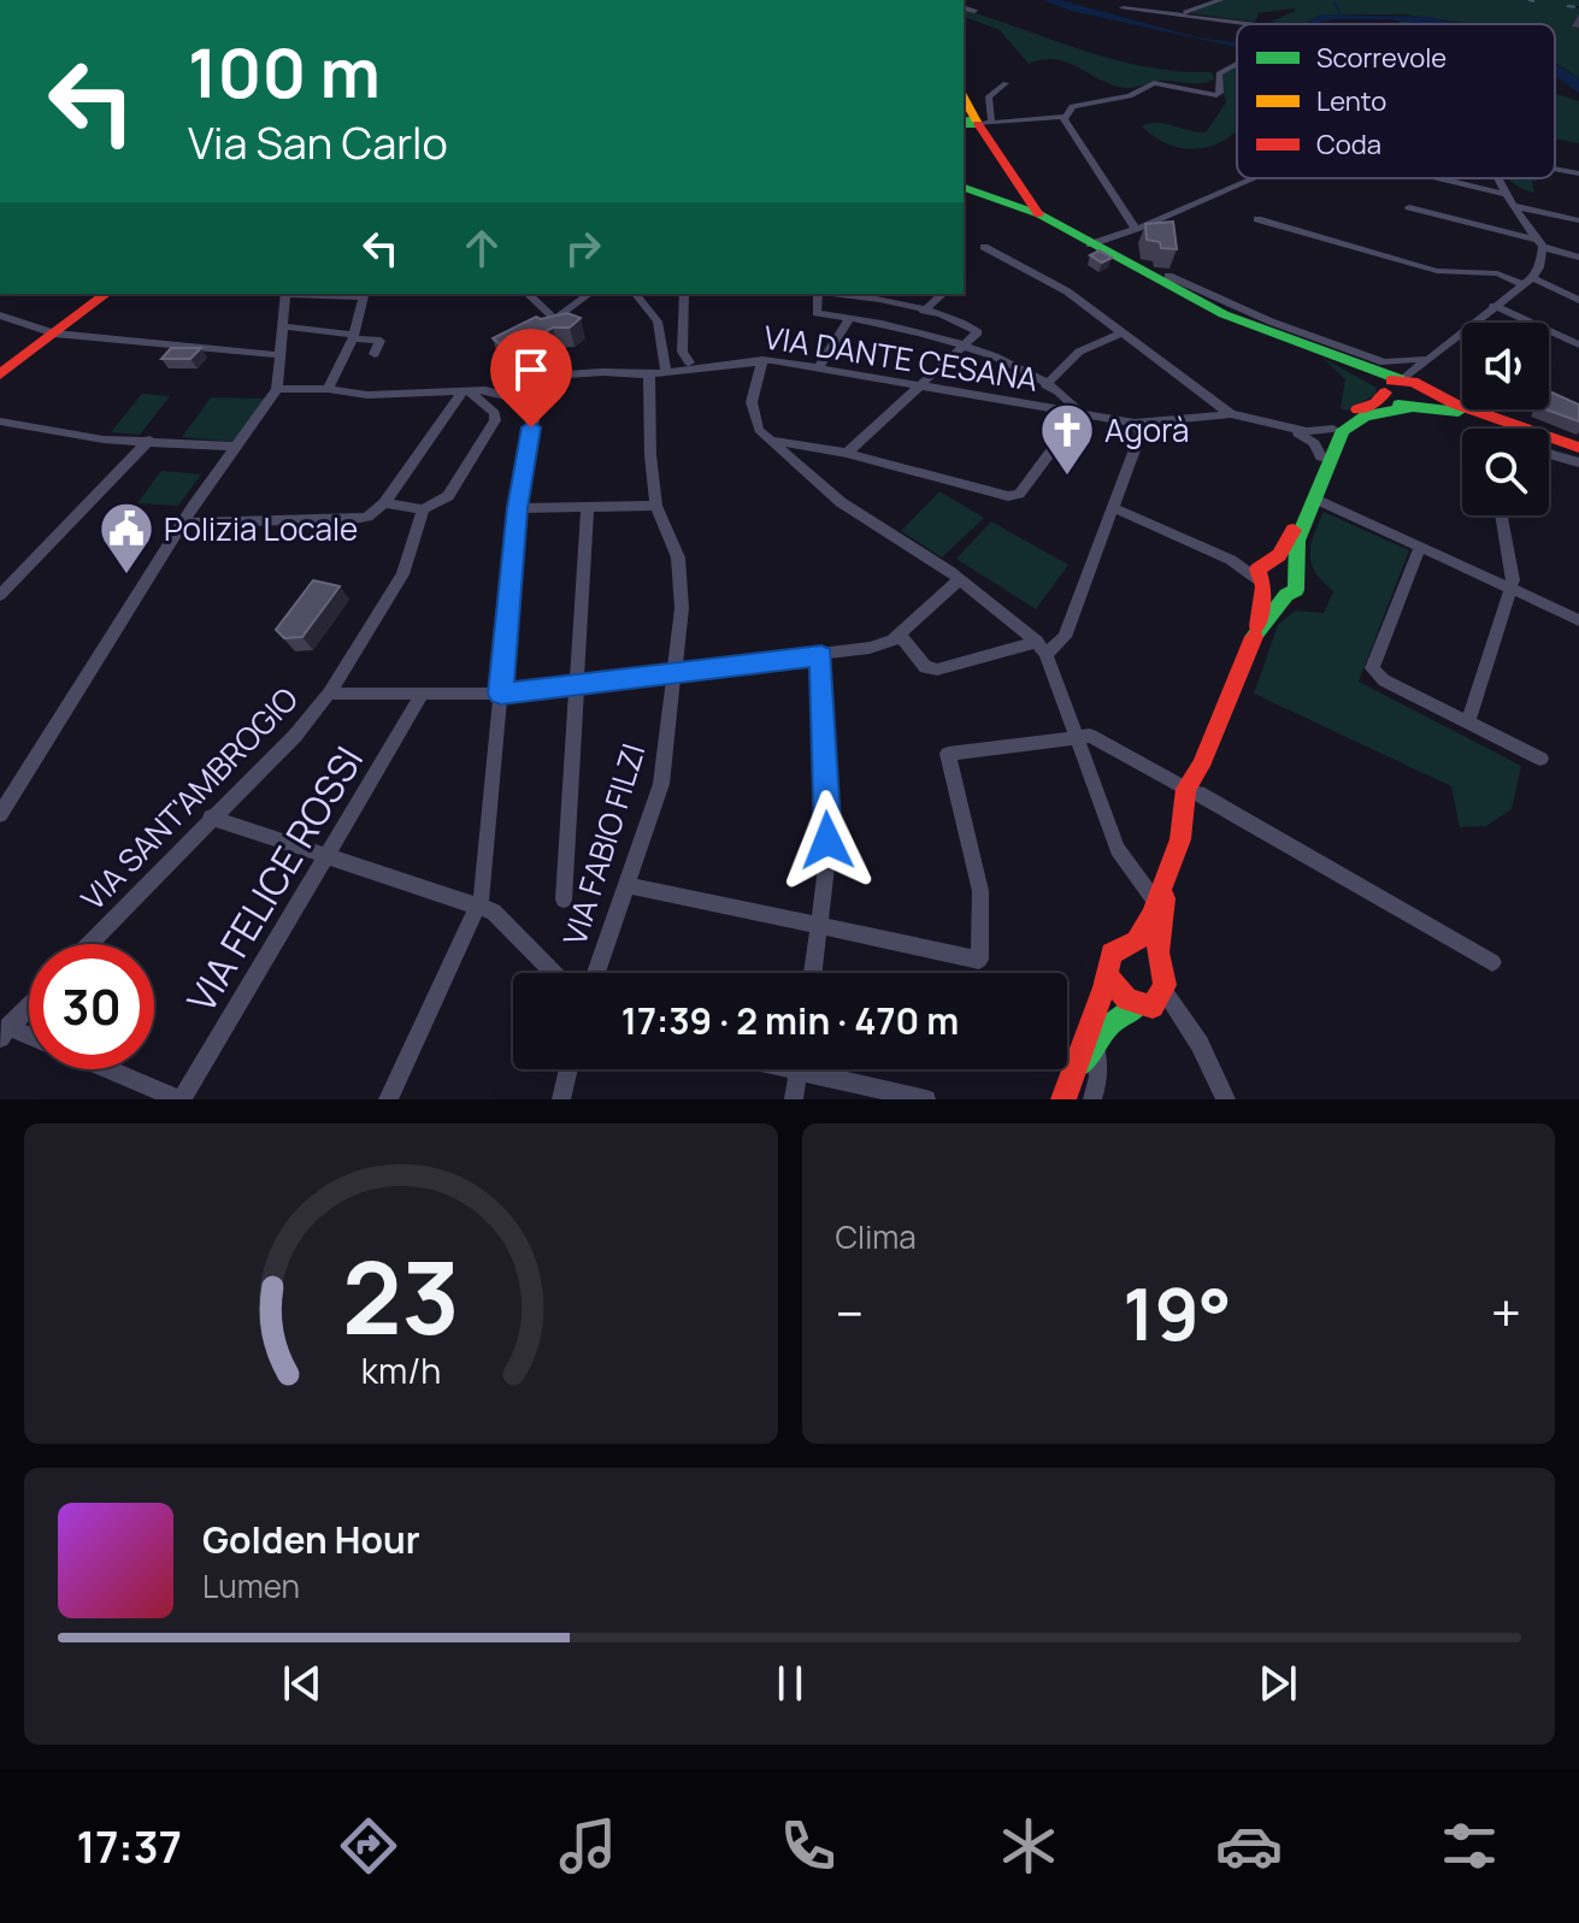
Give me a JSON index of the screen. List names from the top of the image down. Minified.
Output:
{"streets":{"street":["VIA DANTE CESANA","VIA SANT'AMBROGIO","VIA FABIO FILZI","VIA FELICE ROSSI"]},"crossings":[["VIA DANTE CESANA","VIA FABIO FILZI"]],"places":{"church":["Agorà"],"public building":["Polizia Locale"]},"legend":["Scorrevole","Lento","Coda"],"page":{"turn":["100 m","Via San Carlo"],"limit":"30","trip":"17:39 · 2 min · 470 m","tile":"Clima","heat":["−","19°","+"],"song":["Golden Hour","Lumen"],"tabs":"17:37","gauge":["23","km/h"]}}
